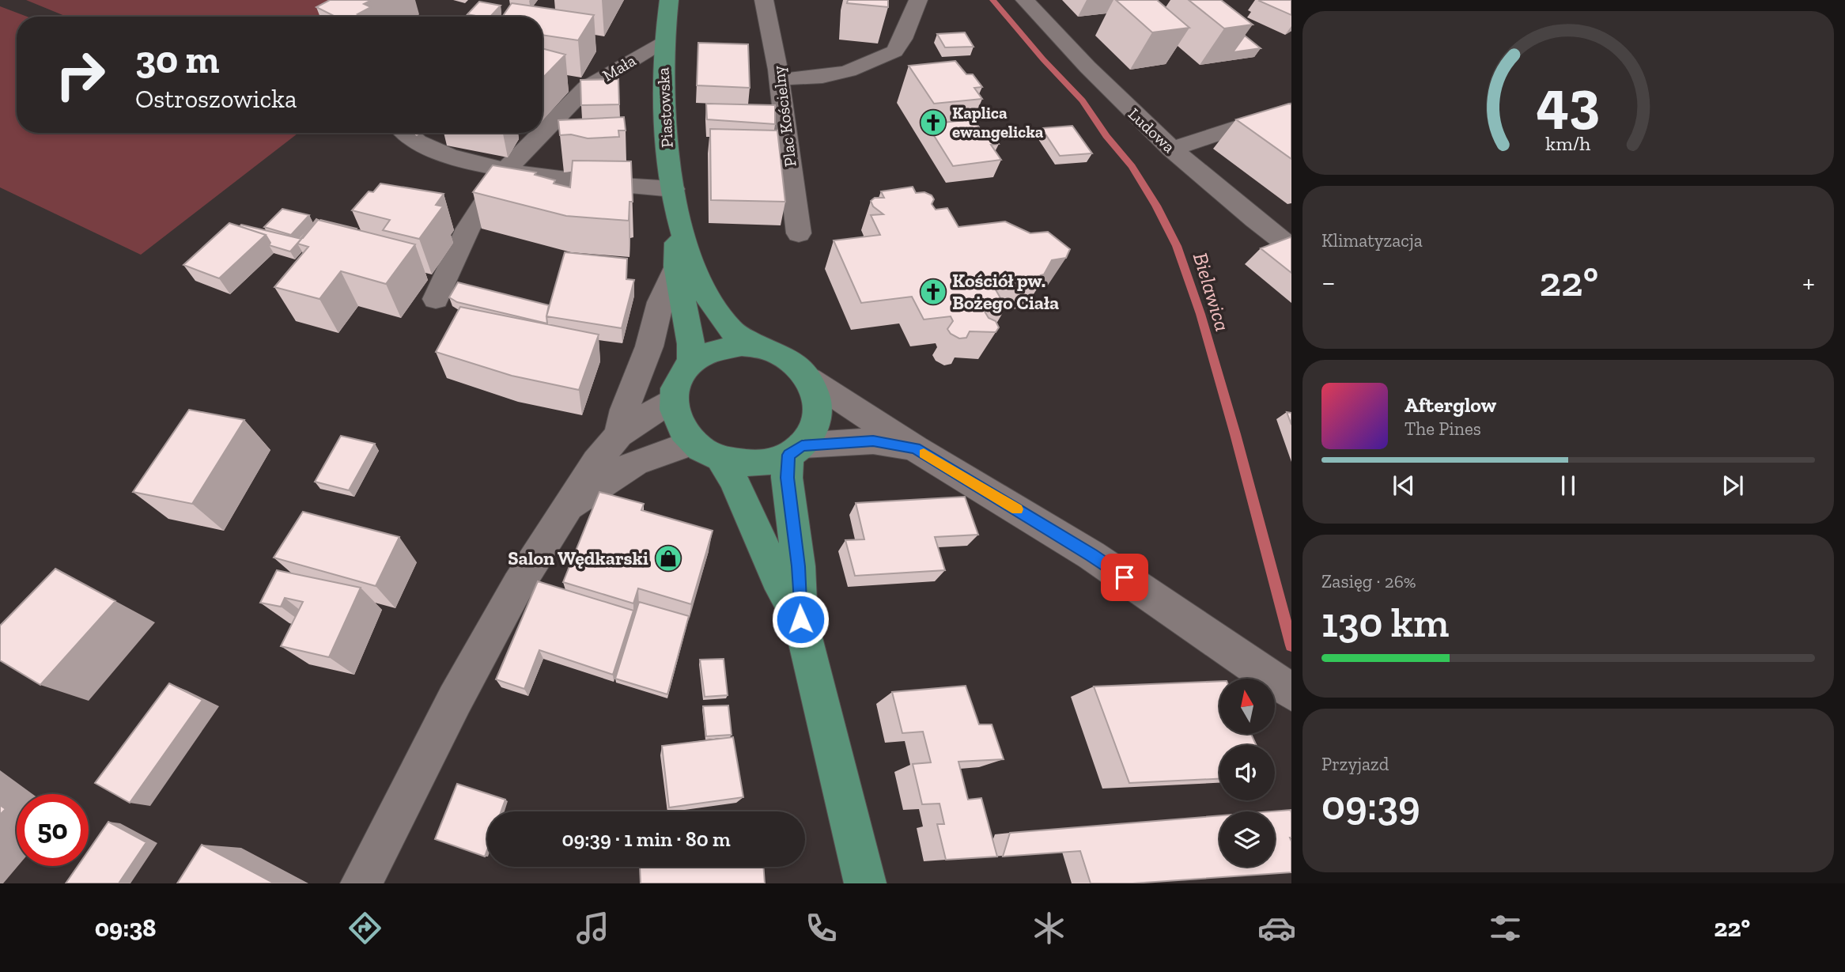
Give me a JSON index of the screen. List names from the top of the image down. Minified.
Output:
{"streets":{"main road":["Piastowska"],"street":["Mała","Plac Kościelny","Ludowa"]},"crossings":[["Mała","Piastowska"]],"water":["Bielawica"],"places":{"church":["Kaplica ewangelicka","Kościół pw. Bożego Ciała"],"shop":["Salon Wędkarski"]},"north":"top","page":{"turn":["30 m","Ostroszowicka"],"tile":["Klimatyzacja",["Zasięg · 26%","130 km"],["Przyjazd","09:39"]],"heat":["−","22°","+"],"song":["Afterglow","The Pines"],"limit":"50","trip":"09:39 · 1 min · 80 m","tabs":["09:38","22°"],"gauge":["43","km/h"]}}
